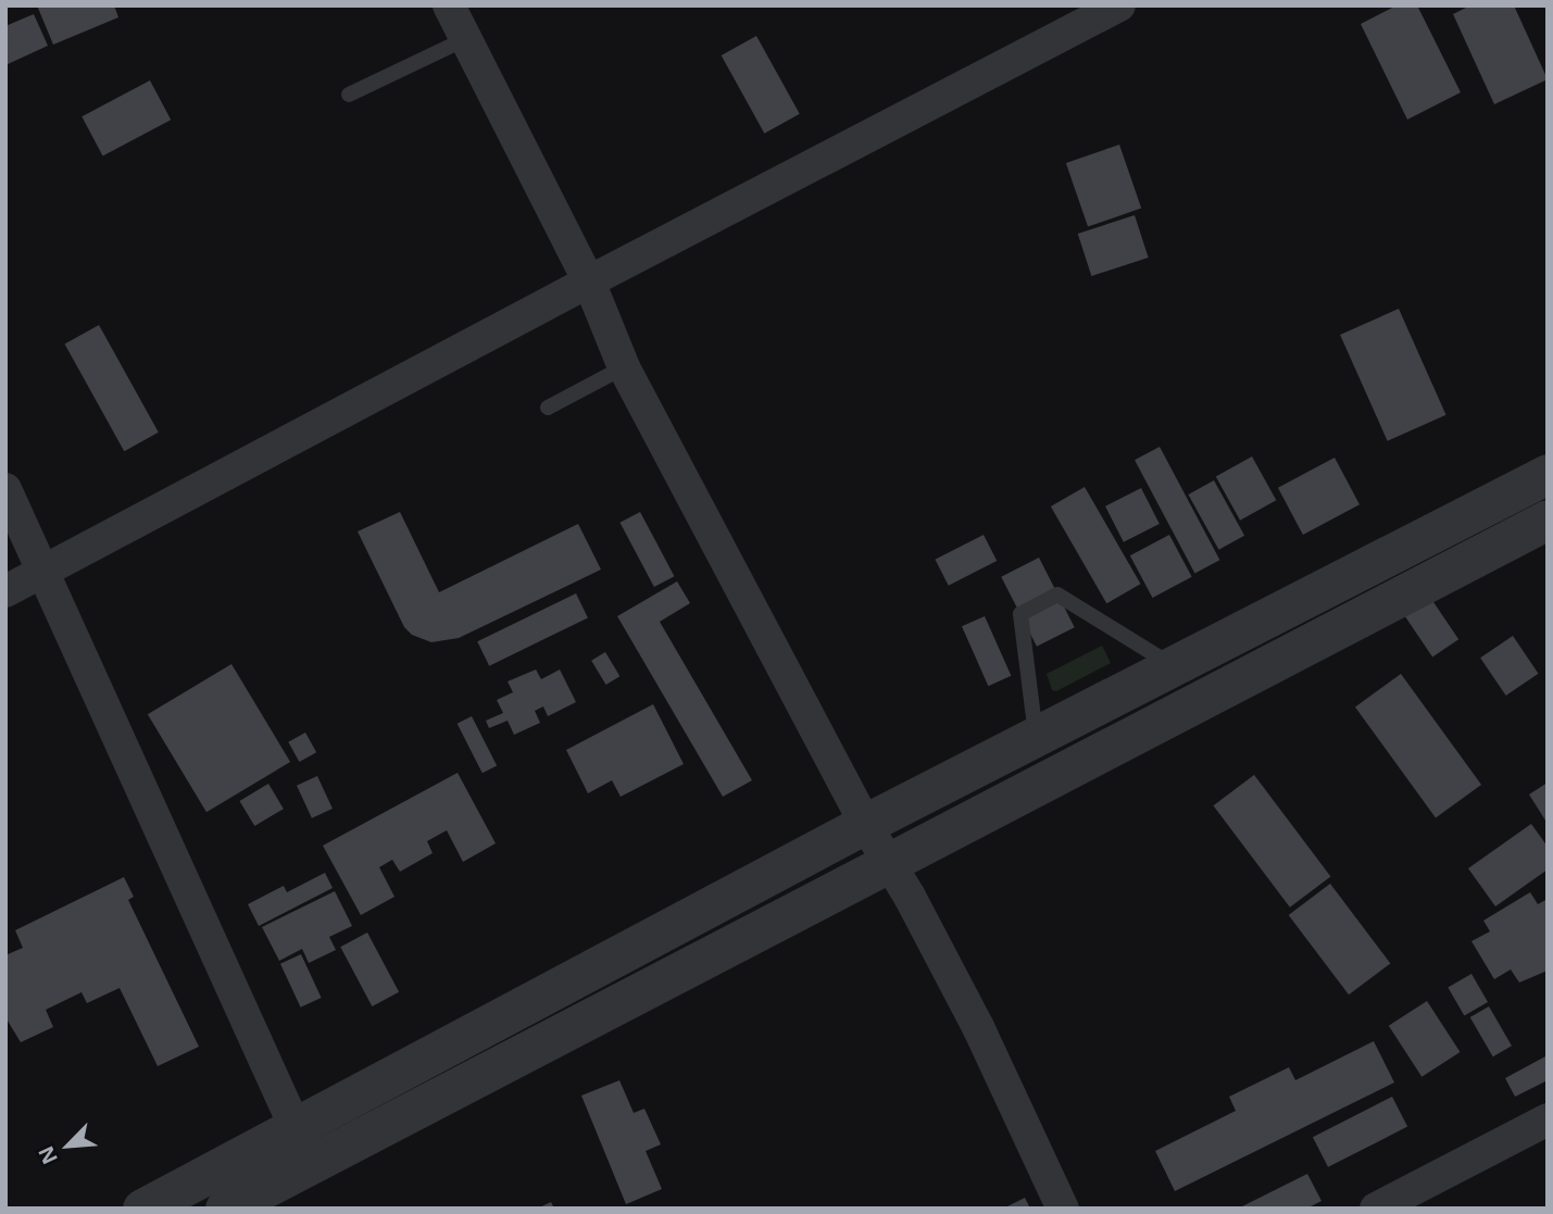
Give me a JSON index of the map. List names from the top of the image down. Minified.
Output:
{"north":"bottom left"}
